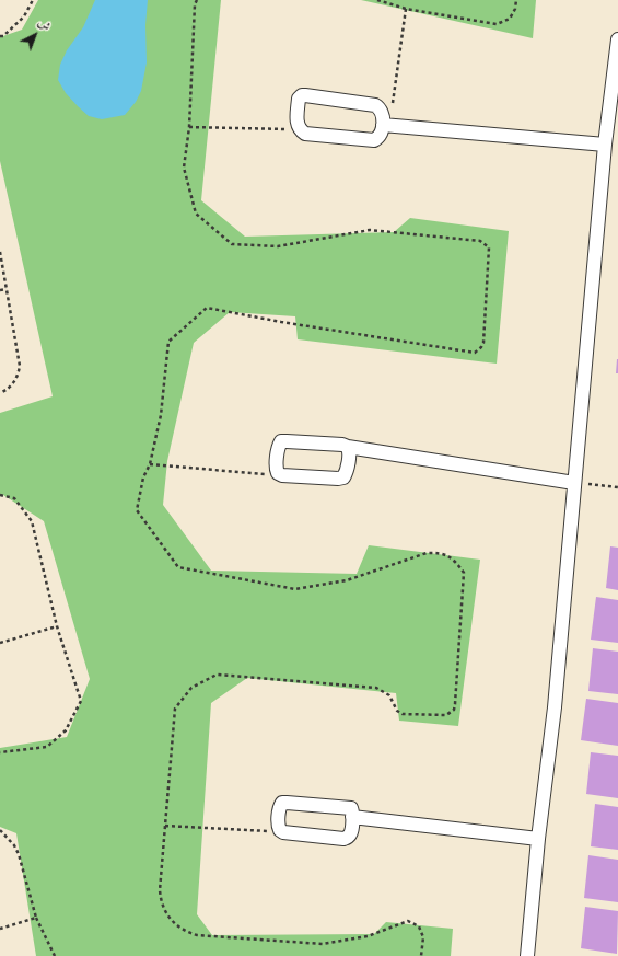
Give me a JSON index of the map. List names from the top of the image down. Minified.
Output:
{"north":"top right"}
